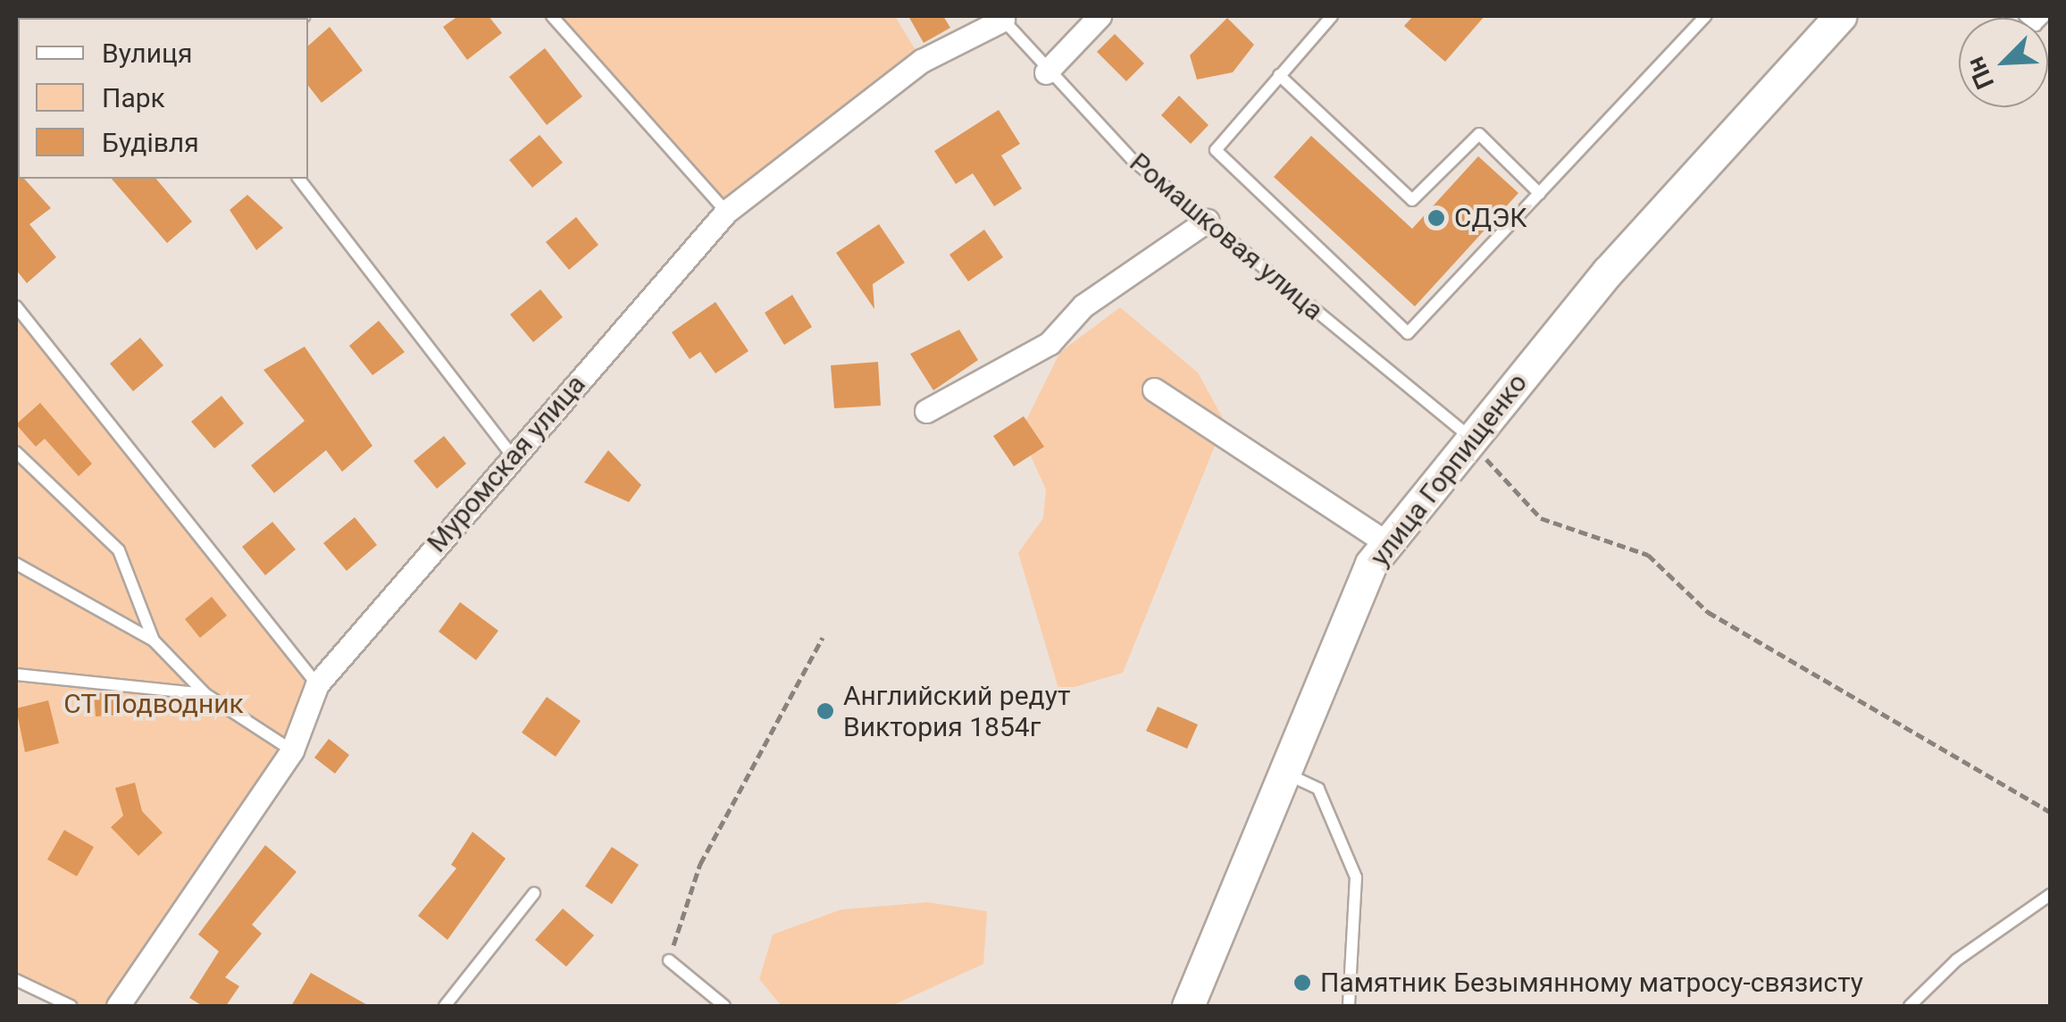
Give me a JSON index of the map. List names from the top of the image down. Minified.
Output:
{"streets":{"main road":["улица Горпищенко"],"street":["Муромская улица"],"lane":["Ромашковая улица"]},"crossings":[["Ромашковая улица","Муромская улица"],["Ромашковая улица","улица Горпищенко"]],"parks":["СТ Подводник"],"places":["СДЭК","Английский редут Виктория 1854г","Памятник Безымянному матросу-связисту"],"legend":["Вулиця","Парк","Будівля"],"north":"bottom left"}
